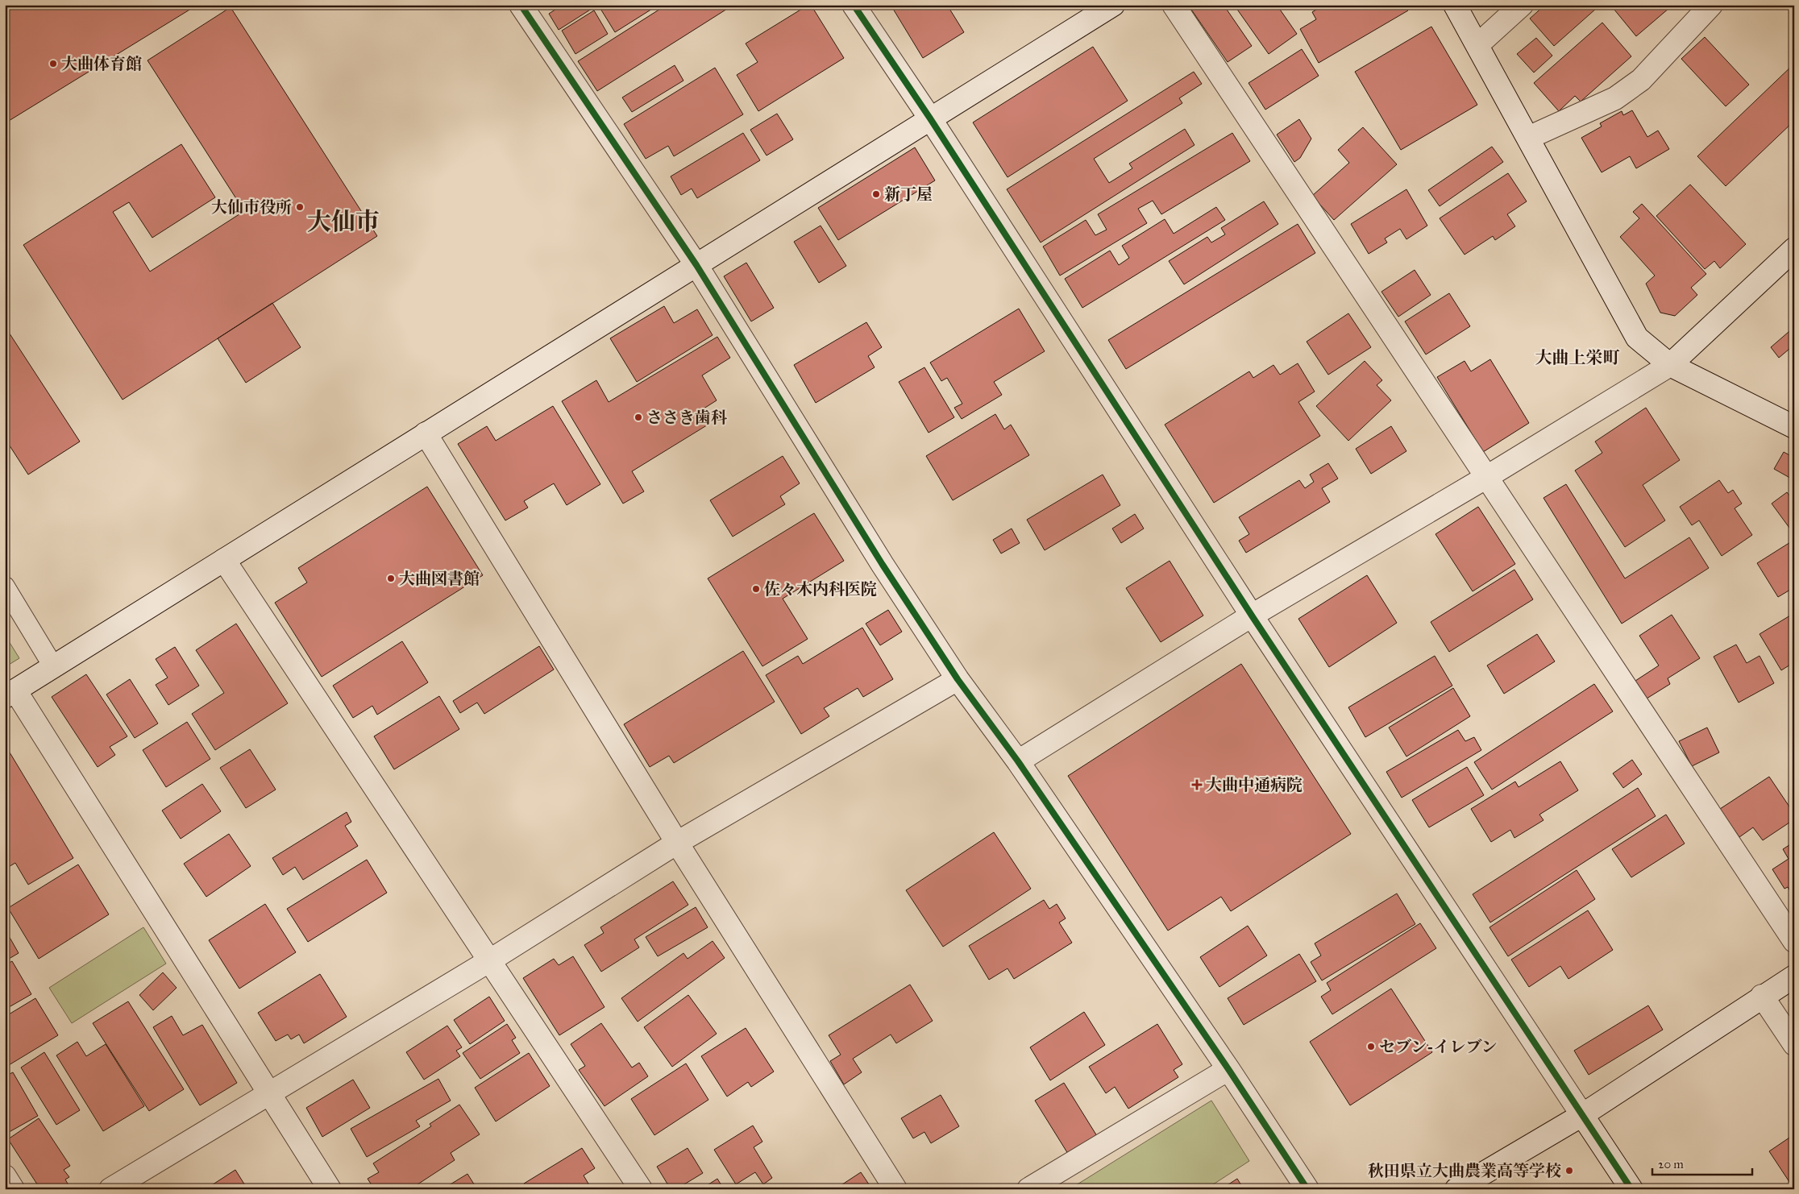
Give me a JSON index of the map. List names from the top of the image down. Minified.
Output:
{"districts":["大仙市","大曲上栄町"],"places":{"other":["大曲体育館","新丁屋","大仙市役所","ささき歯科","大曲図書館","佐々木内科医院","セブン-イレブン","秋田県立大曲農業高等学校"],"health":["大曲中通病院"]},"scale_bar":"20 m"}
